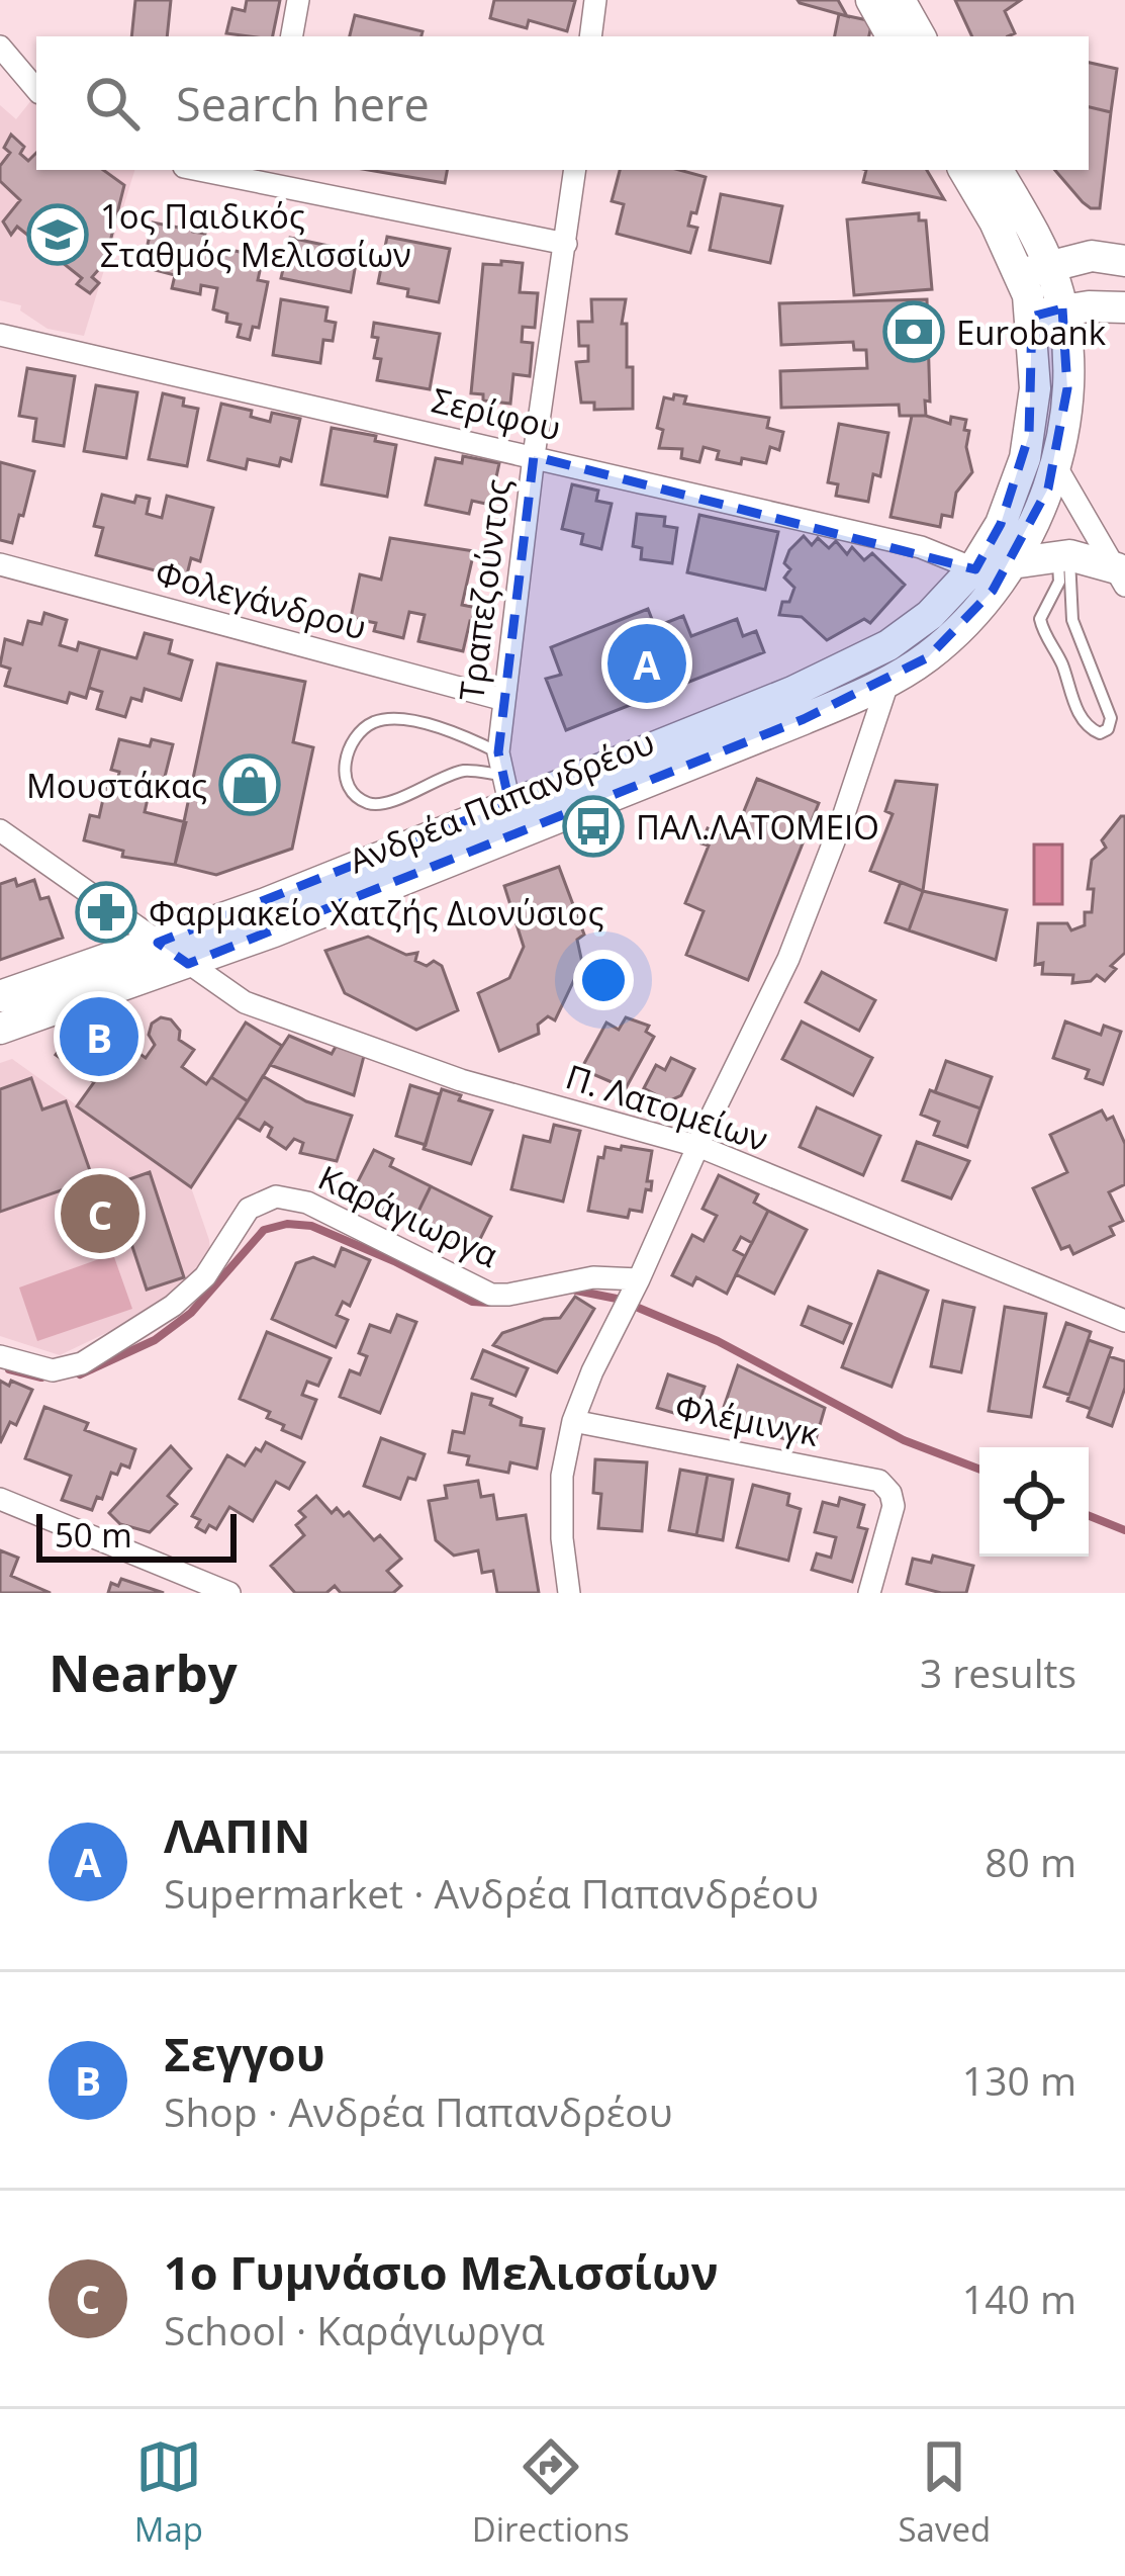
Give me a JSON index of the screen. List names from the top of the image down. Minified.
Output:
{"streets":{"main road":["Ανδρέα Παπανδρέου"],"street":["Σερίφου","Τραπεζούντος","Φολεγάνδρου","Π. Λατομείων","Καράγιωργα","Φλέμινγκ"]},"crossings":[["Σερίφου","Τραπεζούντος"],["Σερίφου","Ανδρέα Παπανδρέου"],["Τραπεζούντος","Φολεγάνδρου"],["Τραπεζούντος","Ανδρέα Παπανδρέου"],["Ανδρέα Παπανδρέου","Π. Λατομείων"]],"places":{"school or university":["1ος Παιδικός Σταθμός Μελισσίων"],"bank":["Eurobank"],"shop":["Μουστάκας"],"bus stop":["ΠΑΛ.ΛΑΤΟΜΕΙΟ"],"pharmacy":["Φαρμακείο Χατζής Διονύσιος"]},"scale_bar":"50 m","page":{"search":"Search here","pins":["A","B","C"],"scale":"50 m","heading":["Nearby","3 results"],"list":[{"mark":"A","name":"ΛΑΠΙΝ","note":"Supermarket · Ανδρέα Παπανδρέου","value":"80 m"},{"mark":"B","name":"Σεγγου","note":"Shop · Ανδρέα Παπανδρέου","value":"130 m"},{"mark":"C","name":"1ο Γυμνάσιο Μελισσίων","note":"School · Καράγιωργα","value":"140 m"}],"nav":["Map","Directions","Saved"]}}
